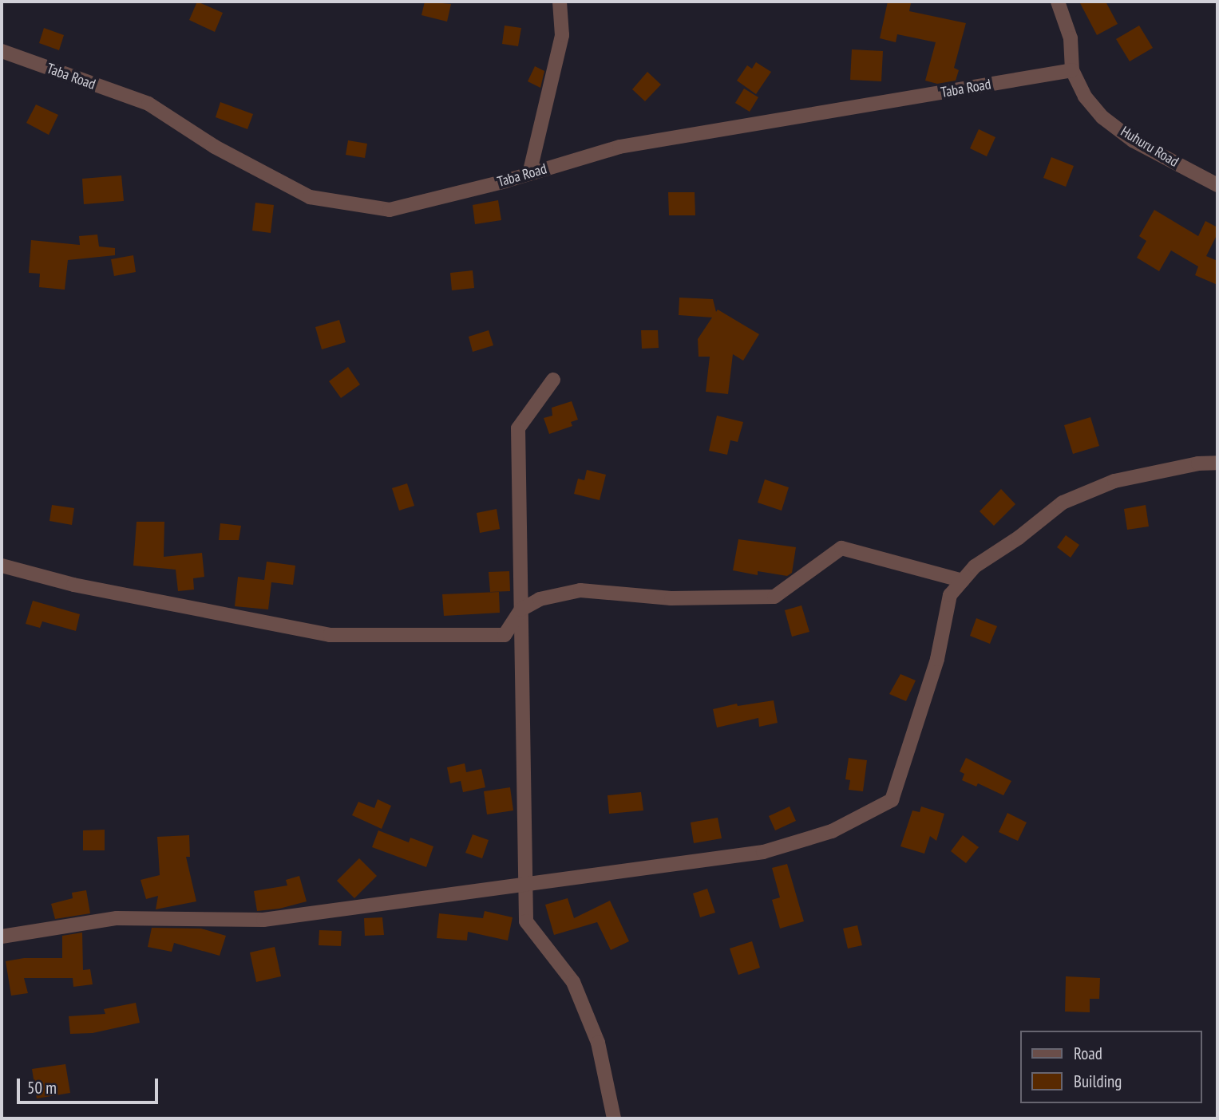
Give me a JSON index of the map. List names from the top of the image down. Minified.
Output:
{"streets":{"street":["Taba Road","Huhuru Road"]},"crossings":[["Taba Road","Huhuru Road"]],"legend":["Road","Building"],"scale_bar":"50 m"}
